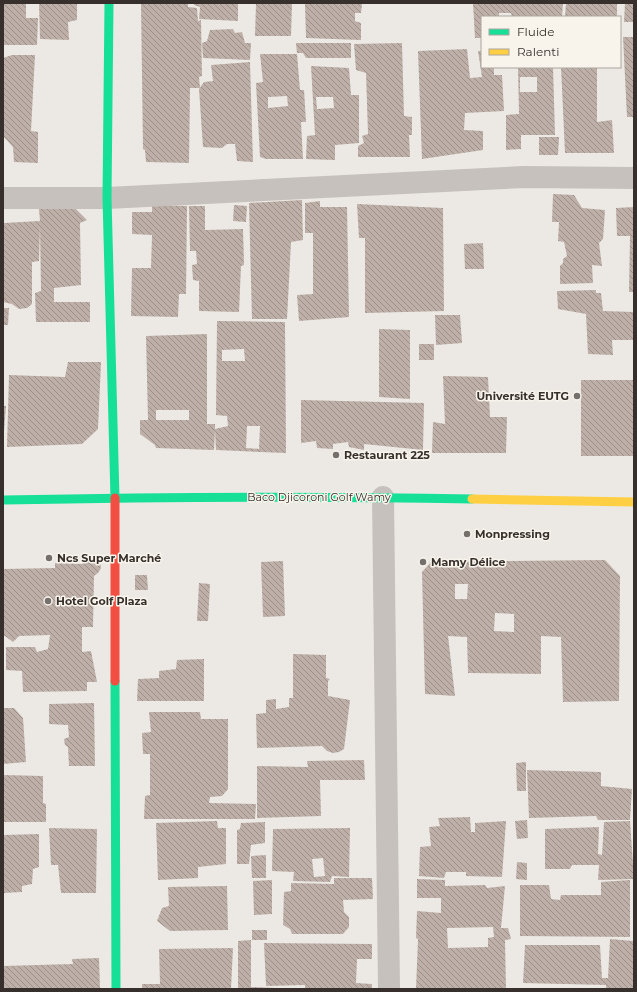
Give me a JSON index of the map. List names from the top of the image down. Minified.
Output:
{"streets":{"street":["Baco Djicoroni Golf Wamy"]},"places":["Université EUTG","Restaurant 225","Monpressing","Ncs Super Marché","Mamy Délice","Hotel Golf Plaza"],"legend":["Fluide","Ralenti"]}
